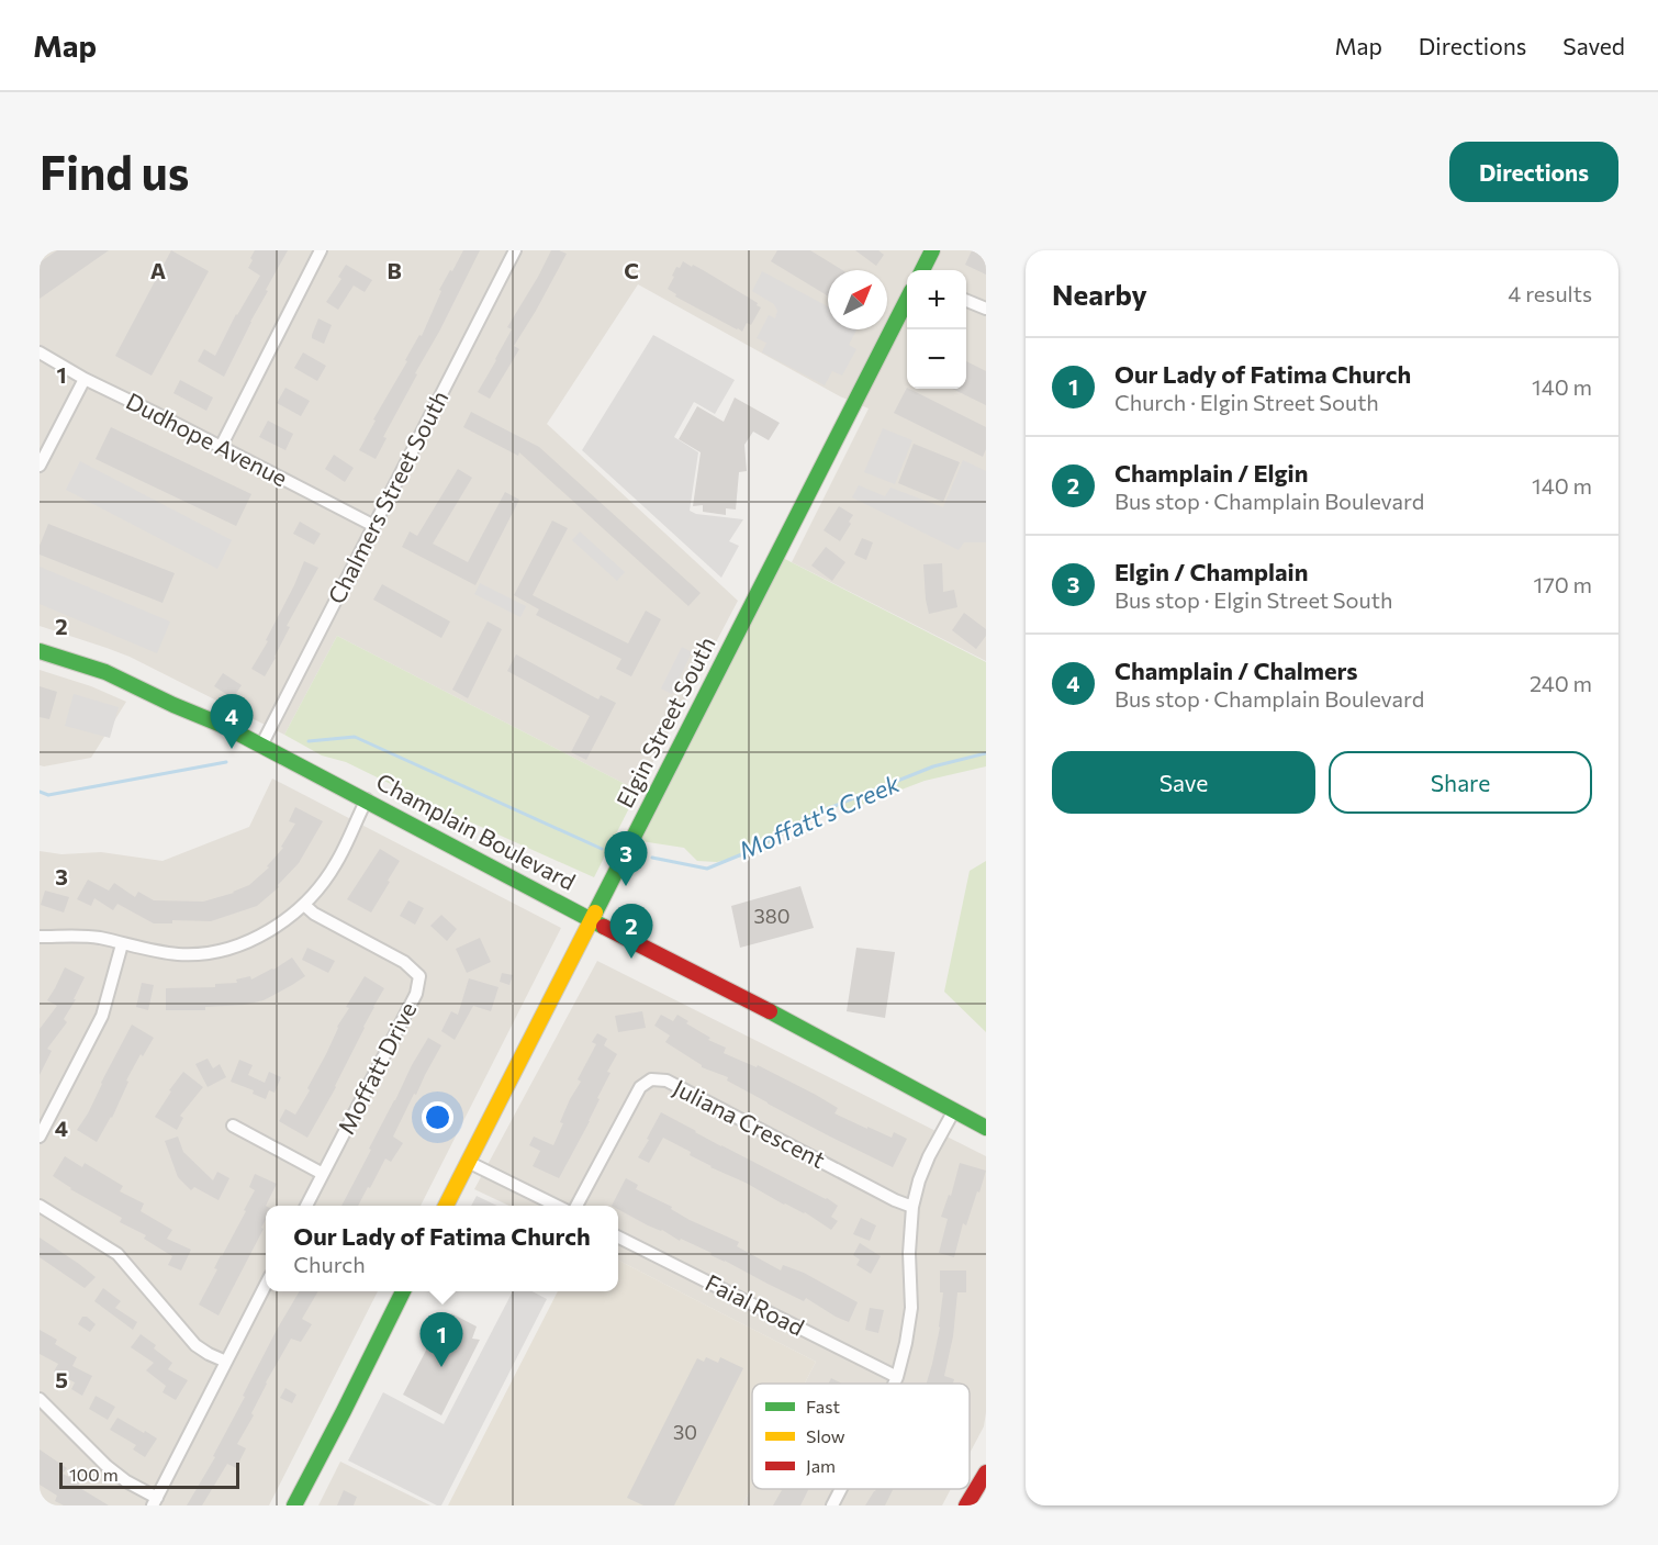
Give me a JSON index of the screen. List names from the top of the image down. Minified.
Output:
{"streets":{"street":["Dudhope Avenue","Chalmers Street South","Elgin Street South","Champlain Boulevard","Moffatt Drive","Juliana Crescent","Faial Road"]},"crossings":[["Dudhope Avenue","Chalmers Street South"],["Chalmers Street South","Champlain Boulevard"],["Elgin Street South","Champlain Boulevard"]],"water":["Moffatt's Creek"],"house_numbers":["380","30"],"legend":["Fast","Slow","Jam"],"scale_bar":"100 m","north":"top right","page":{"header":"Map","nav":["Map","Directions","Saved"],"buttons":["Directions",["Save","Share"]],"title":"Find us","heading":["Nearby","4 results"],"map_buttons":["+","−"],"list":[{"mark":"1","name":"Our Lady of Fatima Church","note":"Church · Elgin Street South","value":"140 m"},{"mark":"2","name":"Champlain / Elgin","note":"Bus stop · Champlain Boulevard","value":"140 m"},{"mark":"3","name":"Elgin / Champlain","note":"Bus stop · Elgin Street South","value":"170 m"},{"mark":"4","name":"Champlain / Chalmers","note":"Bus stop · Champlain Boulevard","value":"240 m"}],"pins":["4","3","2","1"],"popup":["Our Lady of Fatima Church","Church"],"scale":"100 m"},"grid":{"columns":["A","B","C"],"rows":["1","2","3","4","5"]}}
